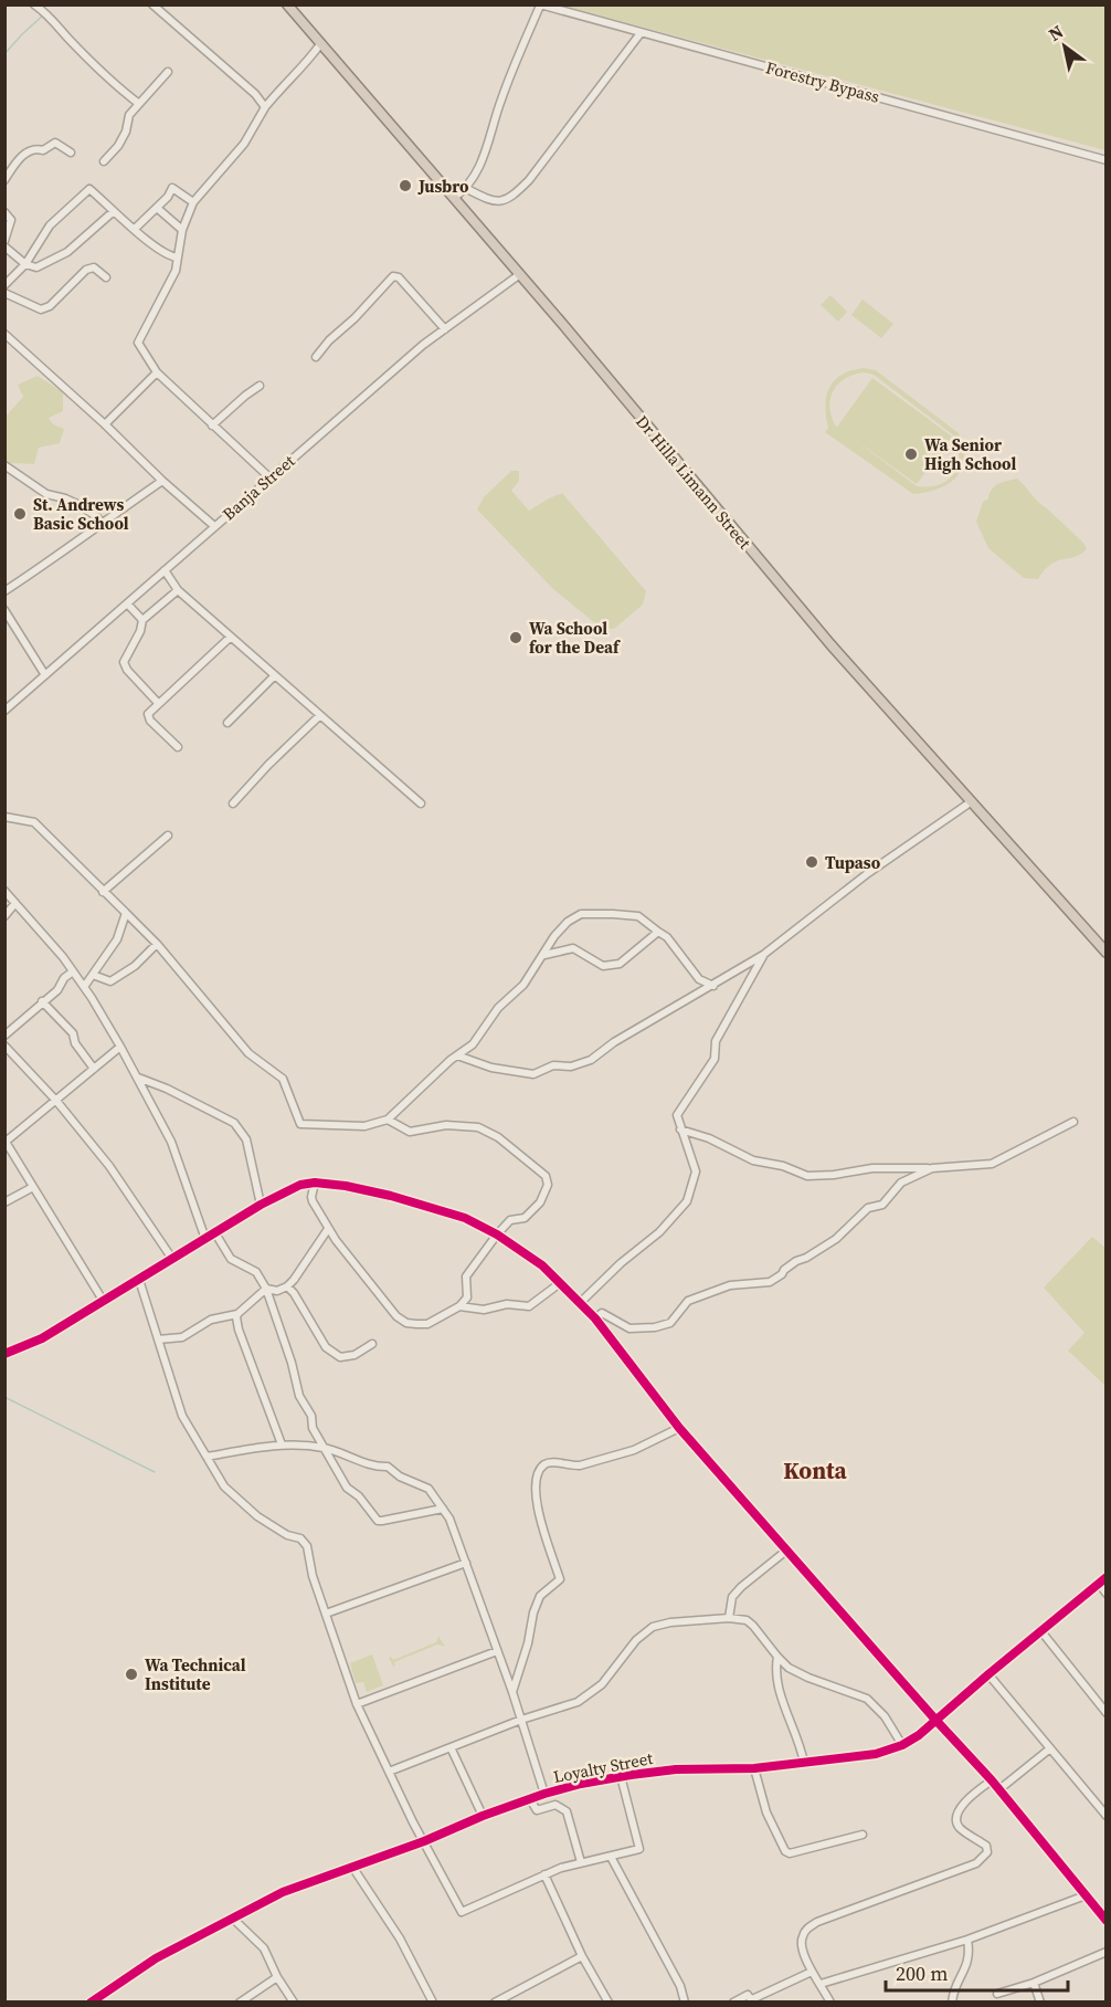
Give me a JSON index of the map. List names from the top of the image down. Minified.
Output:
{"streets":{"highway":["Dr Hilla Limann Street"],"street":["Forestry Bypass","Banja Street","Loyalty Street"]},"crossings":[["Dr Hilla Limann Street","Banja Street"]],"districts":["Konta"],"places":["Jusbro","Wa Senior High School","St. Andrews Basic School","Wa School for the Deaf","Tupaso","Wa Technical Institute"],"scale_bar":"200 m","north":"top left"}
